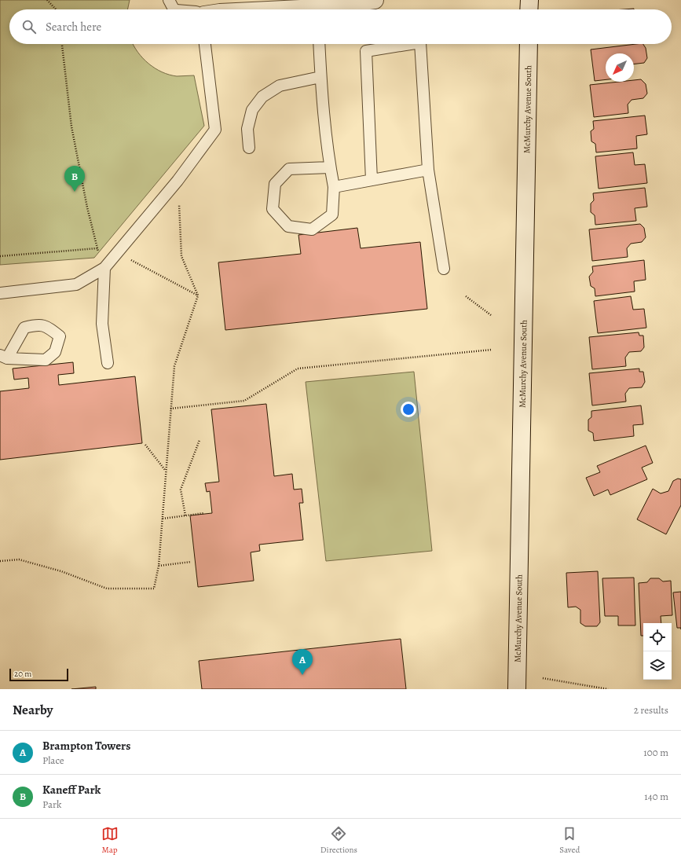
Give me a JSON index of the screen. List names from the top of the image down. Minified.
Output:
{"streets":{"street":["McMurchy Avenue South"]},"scale_bar":"20 m","north":"bottom left","page":{"search":"Search here","pins":["B","A"],"scale":"20 m","heading":["Nearby","2 results"],"list":[{"mark":"A","name":"Brampton Towers","note":"Place","value":"100 m"},{"mark":"B","name":"Kaneff Park","note":"Park","value":"140 m"}],"nav":["Map","Directions","Saved"]}}
